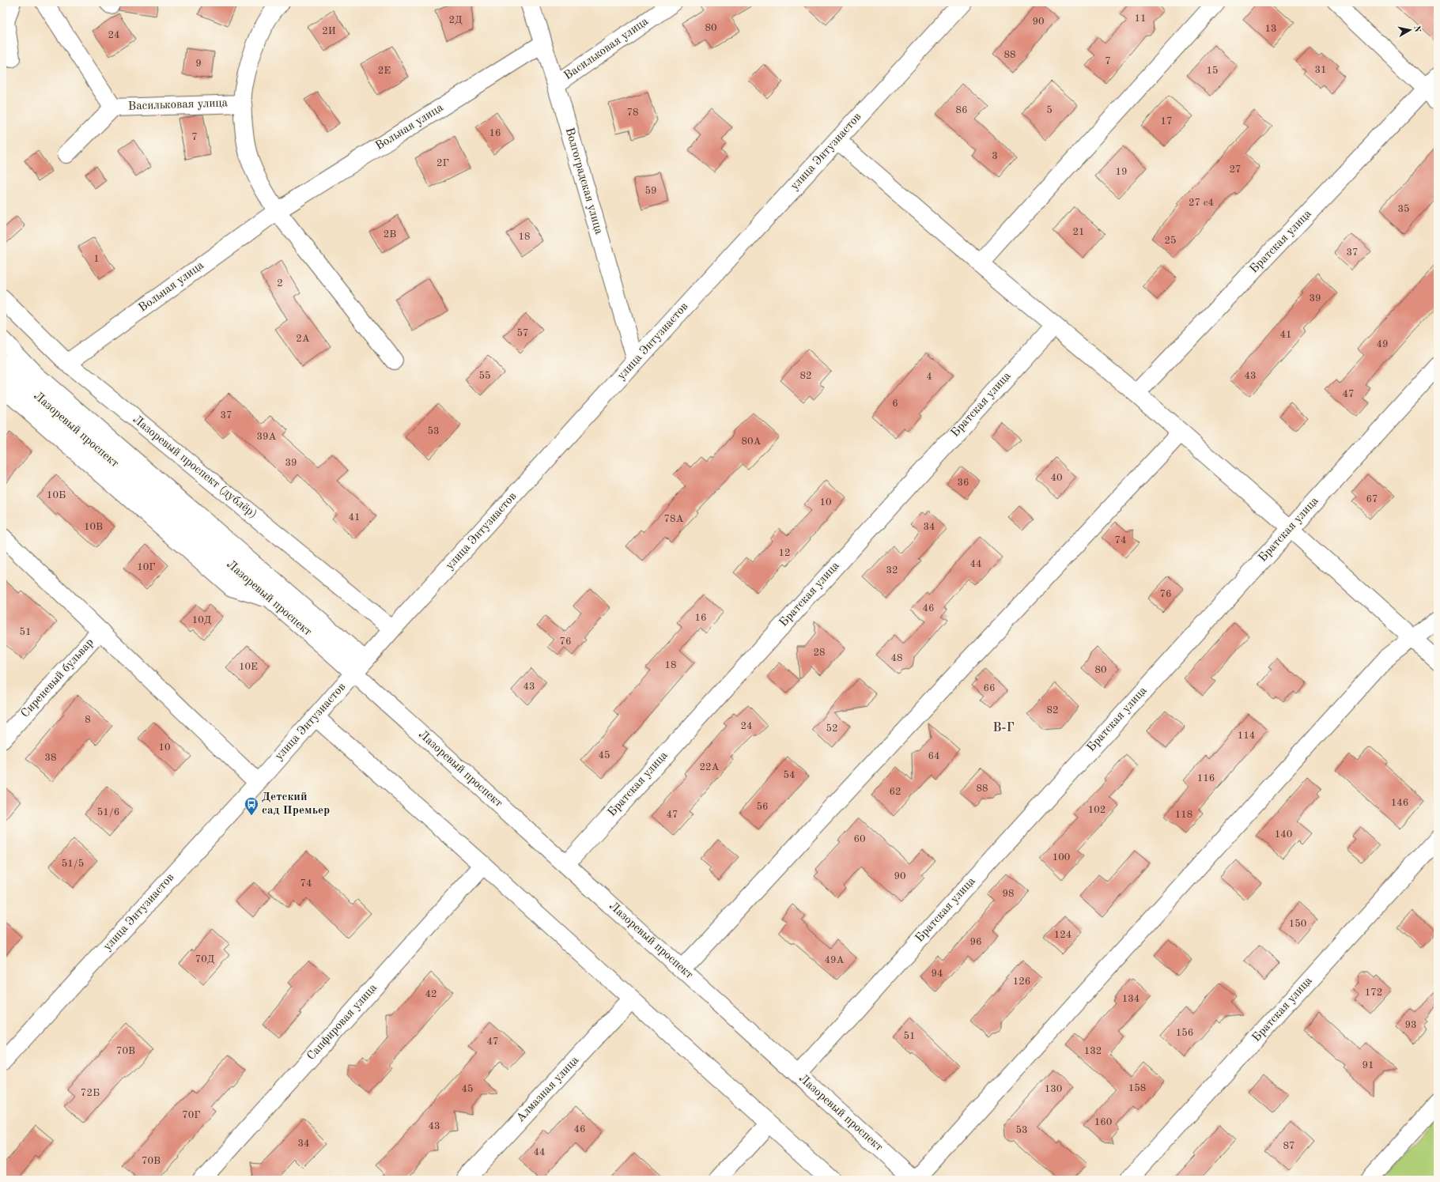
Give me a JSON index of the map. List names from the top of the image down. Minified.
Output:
{"streets":{"street":["Васильковая улица","Вольная улица","улица Энтузиастов","Волгоградская улица","Братская улица","Лазоревый проспект","Лазоревый проспект (дублёр)","Сиреневый бульвар","Сапфировая улица","Алмазная улица"]},"crossings":[["Васильковая улица","Волгоградская улица"],["Вольная улица","Волгоградская улица"],["Вольная улица","Лазоревый проспект (дублёр)"],["улица Энтузиастов","Волгоградская улица"],["улица Энтузиастов","Лазоревый проспект"],["улица Энтузиастов","Лазоревый проспект (дублёр)"],["Братская улица","Лазоревый проспект"]],"districts":["В-Г"],"places":{"bus stop":["Детский сад Премьер"]},"house_numbers":["11","2Д","90","80","13","2И","24","88","7","9","31","2Е","15","86","5","78","17","16","7","3","2Г","27","19","59","27 с4","35","21","2В","18","25","37","1","2","39","57","41","2А","49","55","82","43","4","47","6","37","53","39А","80А","39","40","36","10Б","67","10","41","78А","10В","34","74","12","44","10Г","32","76","46","16","10Д","51","76","28","48","18","10Е","80","43","66","82","8","24","52","114","10","45","64","38","22А","54","116","88","62","146","56","102","51/6","47","118","140","60","100","51/5","90","74","98","150","124","96","70Д","49А","94","126","172","42","134","93","156","51","47","70В","132","91","158","45","130","72Б","70Г","160","43","46","53","34","87","44","70В"],"north":"right"}
